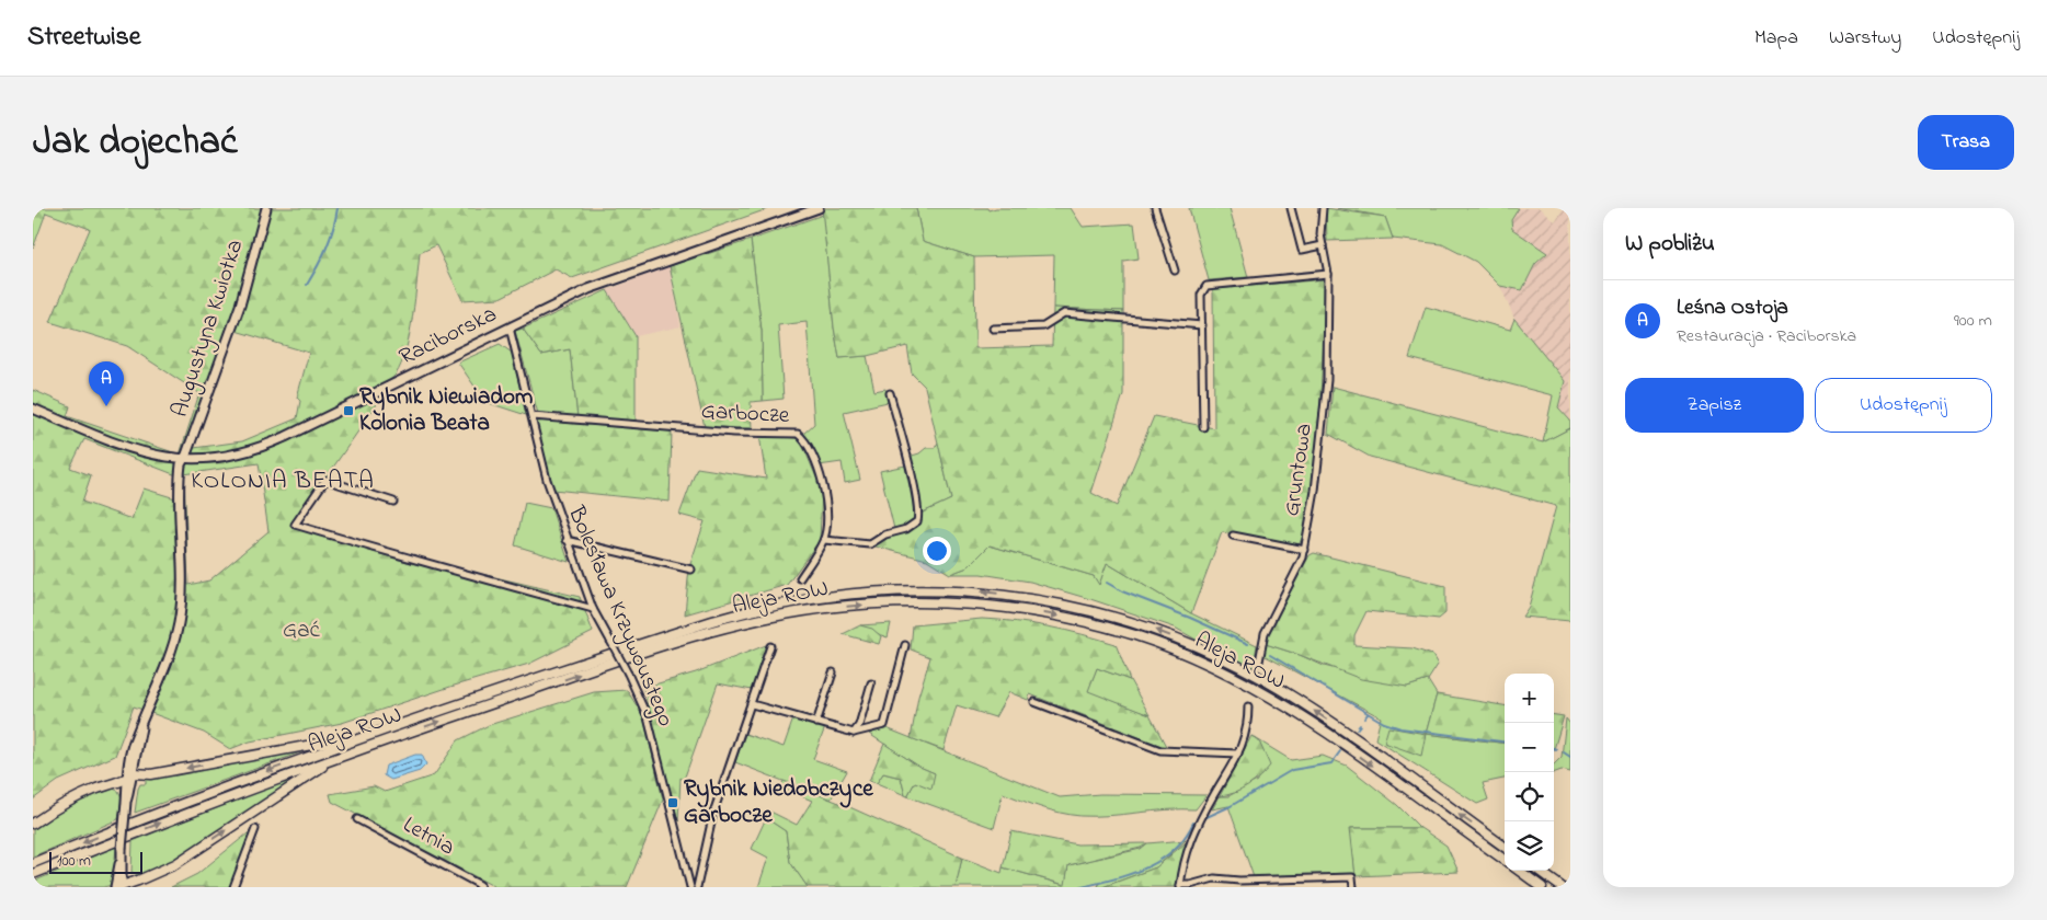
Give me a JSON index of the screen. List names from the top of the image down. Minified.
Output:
{"streets":{"main road":["Augustyna Kwiotka","Raciborska","Aleja ROW"],"street":["Garbocze","Gruntowa","Bolesława Krzywoustego","Letnia"]},"crossings":[["Augustyna Kwiotka","Raciborska"],["Raciborska","Bolesława Krzywoustego"],["Garbocze","Bolesława Krzywoustego"]],"districts":["KOLONIA BEATA"],"parks":["Gać"],"places":{"transit":["Rybnik Niewiadom Kolonia Beata","Rybnik Niedobczyce Garbocze"]},"scale_bar":"100 m","page":{"header":"Streetwise","nav":["Mapa","Warstwy","Udostępnij"],"title":"Jak dojechać","buttons":["Trasa",["Zapisz","Udostępnij"]],"heading":"W pobliżu","list":[{"mark":"A","name":"Leśna Ostoja","note":"Restauracja · Raciborska","value":"900 m"}],"pins":"A","map_buttons":["+","−"],"scale":"100 m"}}
